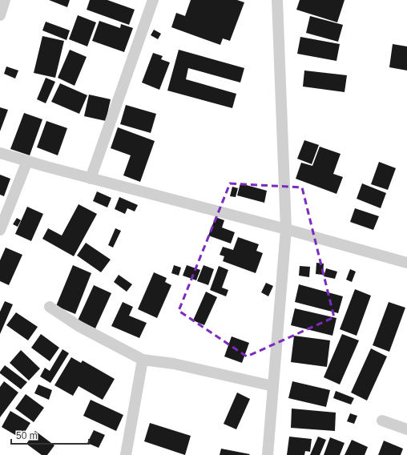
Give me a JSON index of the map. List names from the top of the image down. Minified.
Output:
{"scale_bar":"50 m"}
